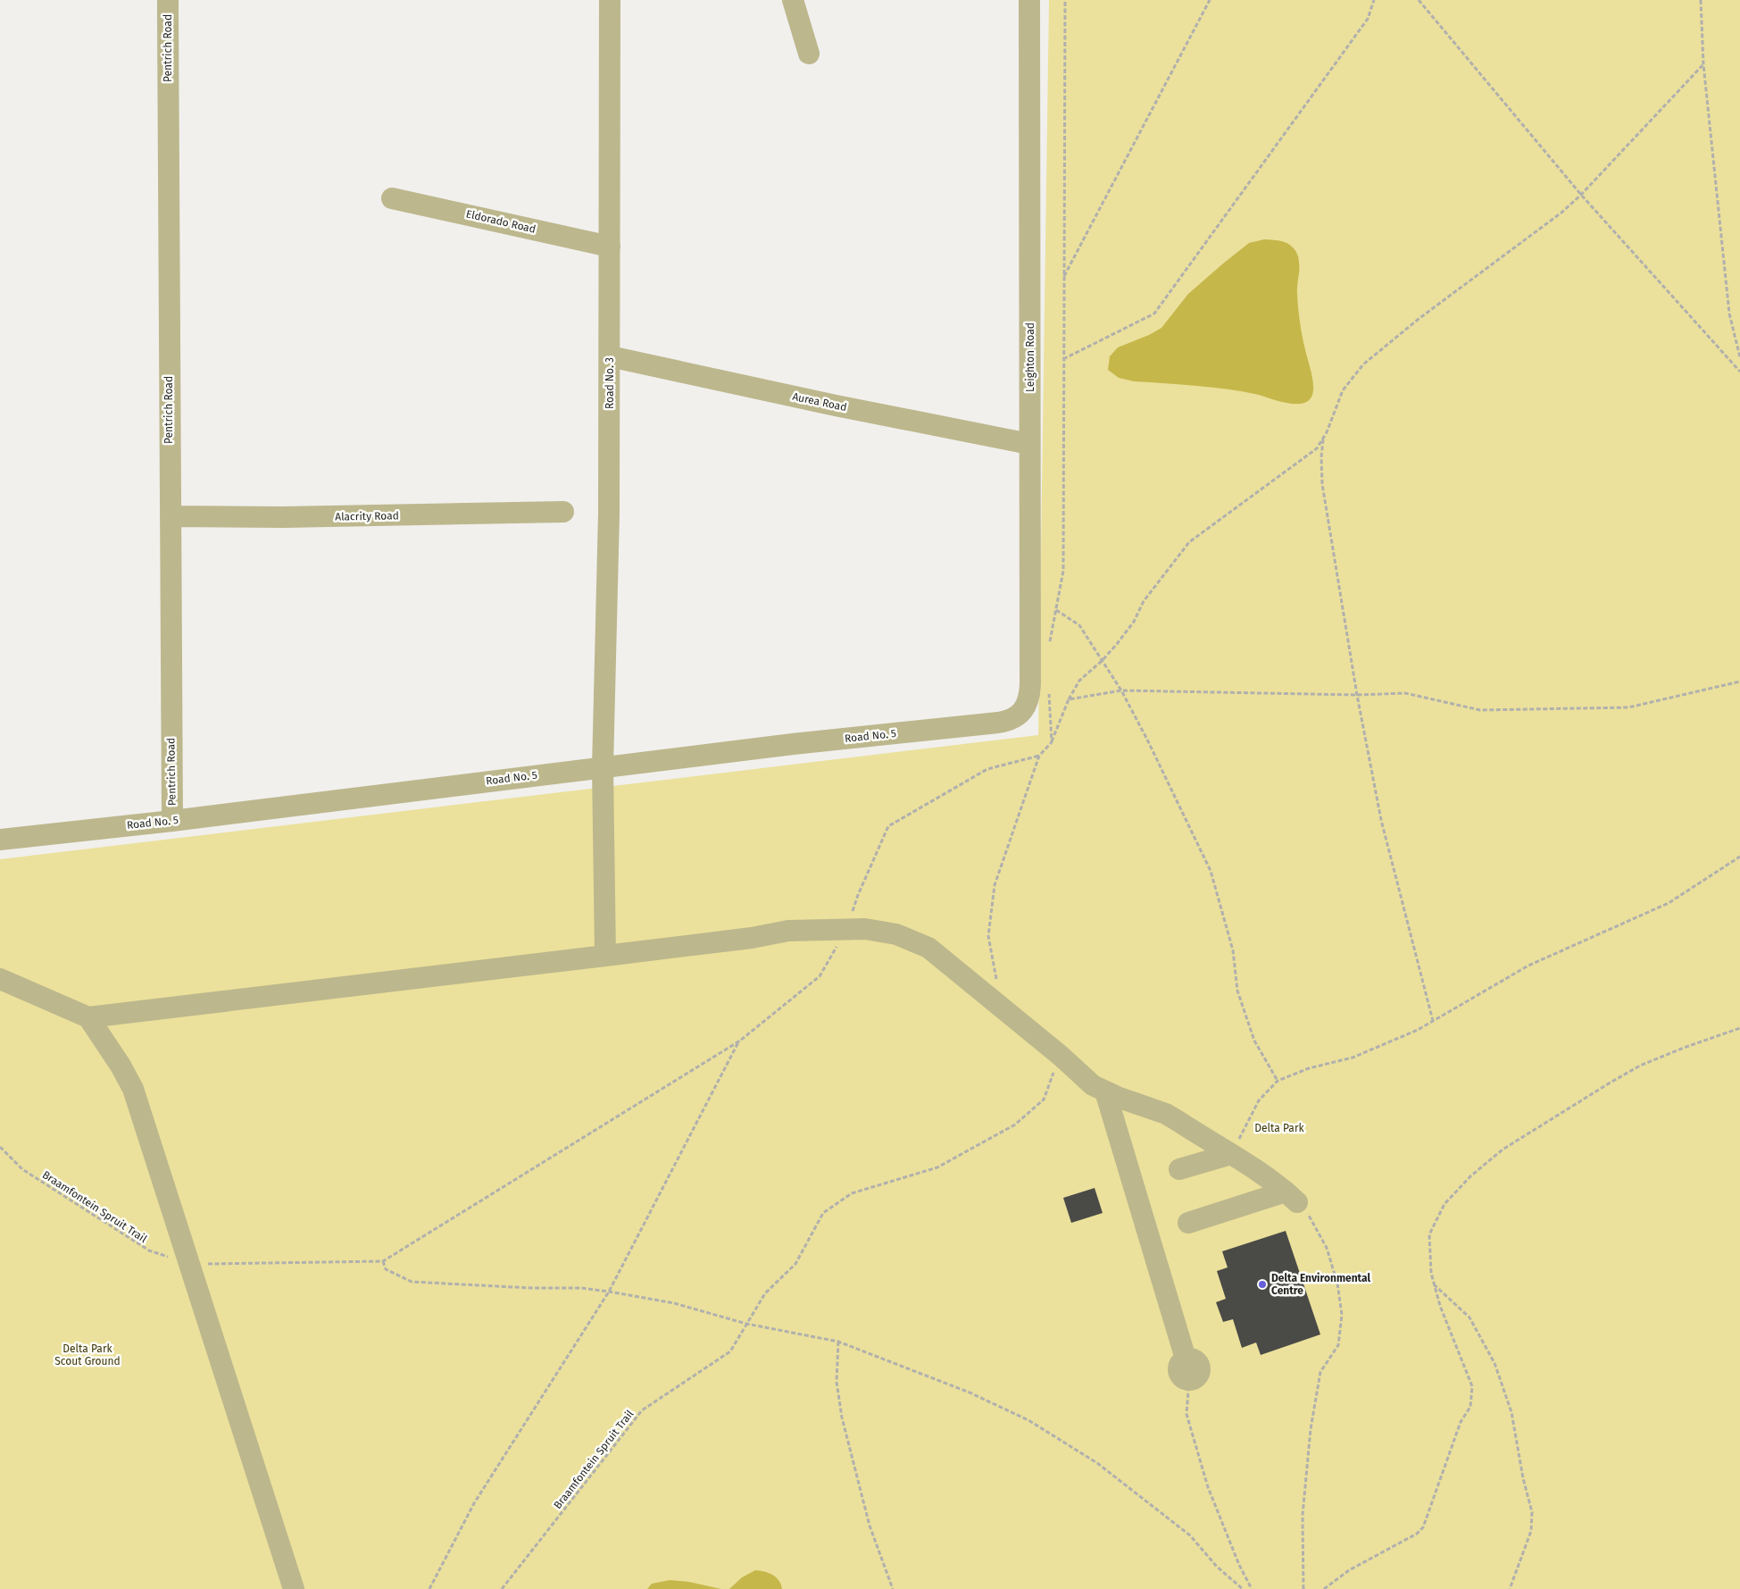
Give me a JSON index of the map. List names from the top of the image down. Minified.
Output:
{"streets":{"street":["Pentrich Road","Eldorado Road","Leighton Road","Road No. 3","Aurea Road","Alacrity Road","Road No. 5"],"path":["Braamfontein Spruit Trail"]},"crossings":[["Pentrich Road","Alacrity Road"],["Pentrich Road","Road No. 5"],["Eldorado Road","Road No. 3"],["Leighton Road","Aurea Road"],["Leighton Road","Road No. 5"],["Road No. 3","Aurea Road"],["Road No. 3","Road No. 5"]],"parks":["Delta Park","Delta Park Scout Ground"],"places":["Delta Environmental Centre"]}
